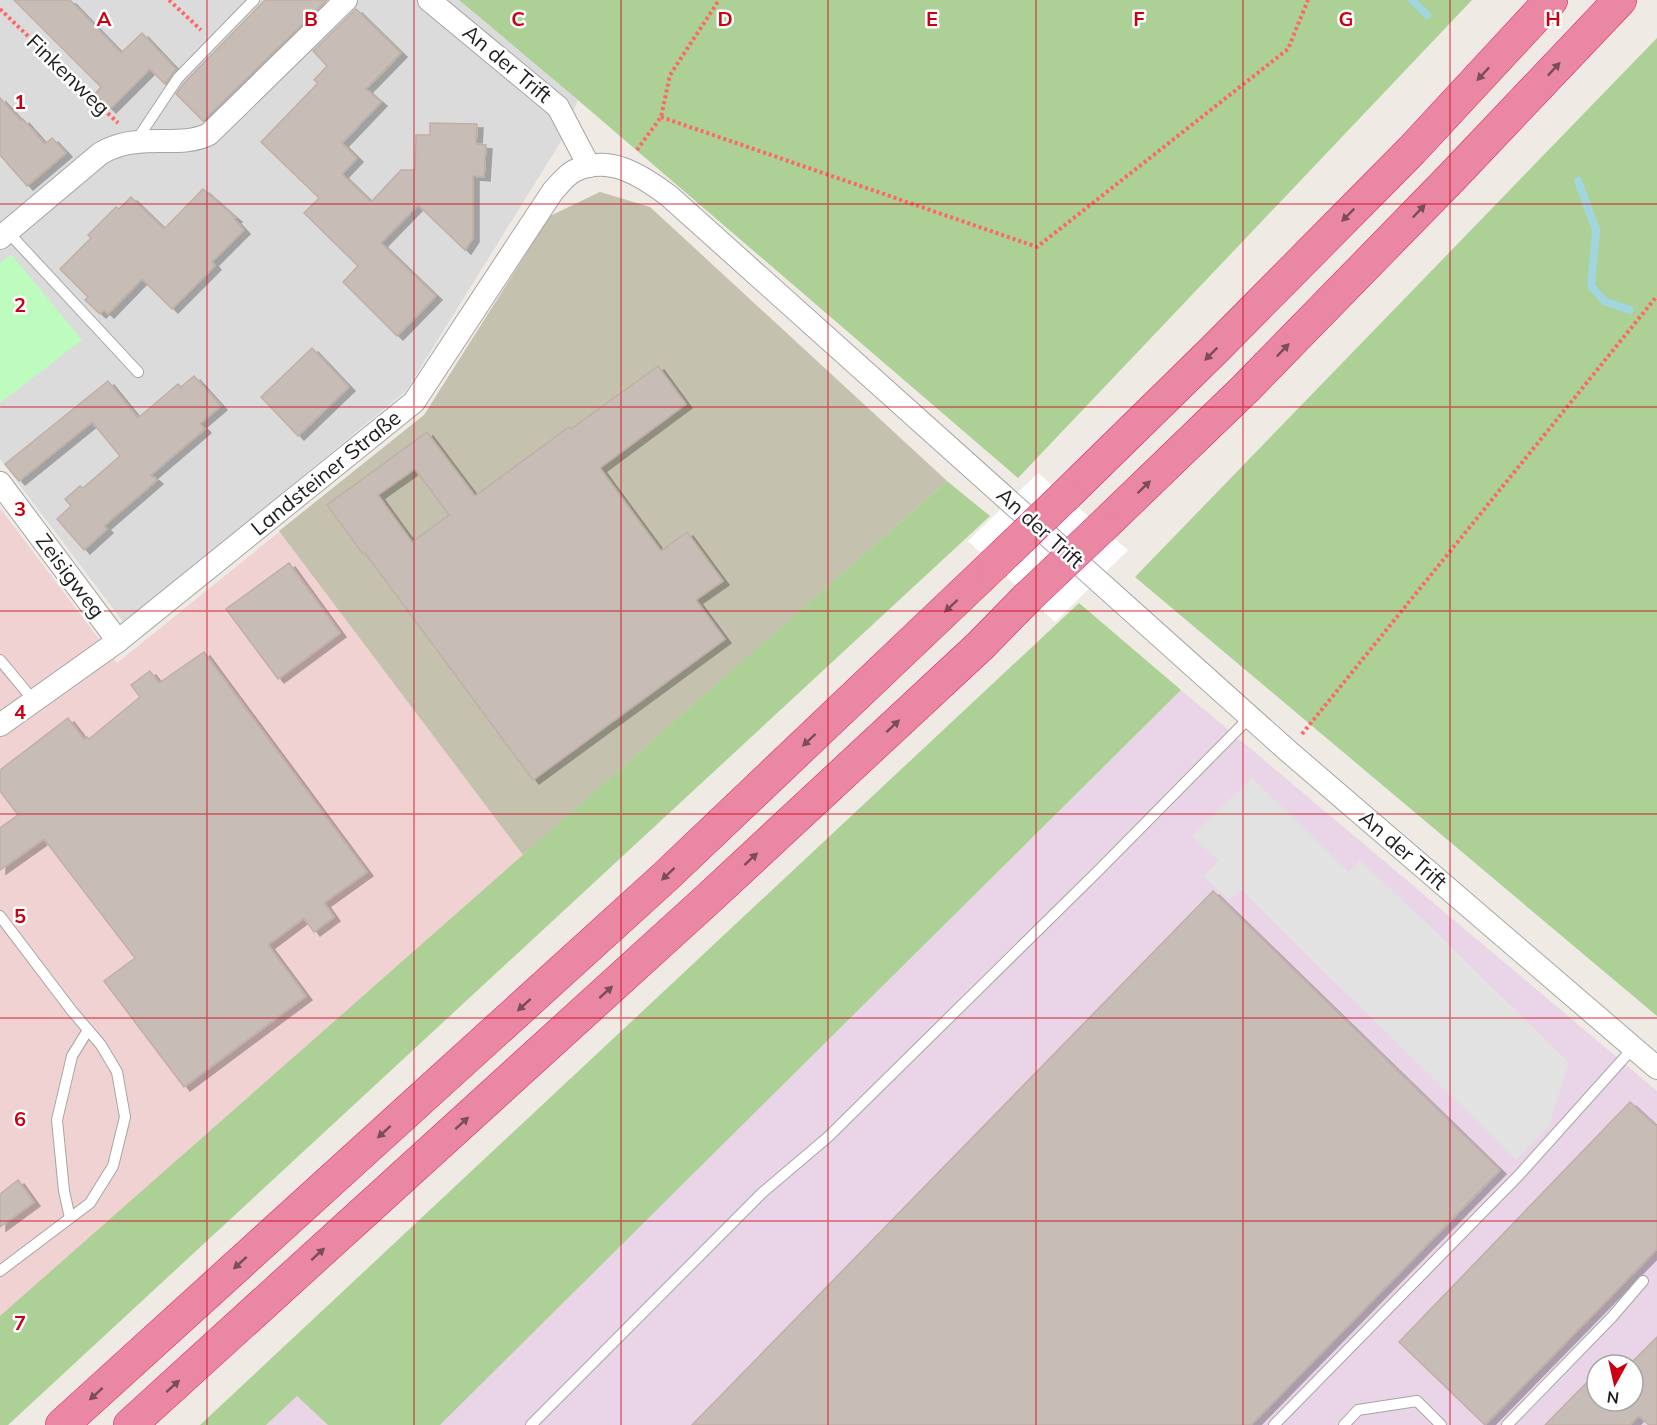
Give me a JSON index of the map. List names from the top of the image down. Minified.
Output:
{"streets":{"street":["An der Trift","Landsteiner Straße","Zeisigweg"],"path":["Finkenweg"]},"crossings":[["An der Trift","Landsteiner Straße"],["Landsteiner Straße","Zeisigweg"]],"north":"bottom","grid":{"columns":["A","B","C","D","E","F","G","H"],"rows":["1","2","3","4","5","6","7"]}}
